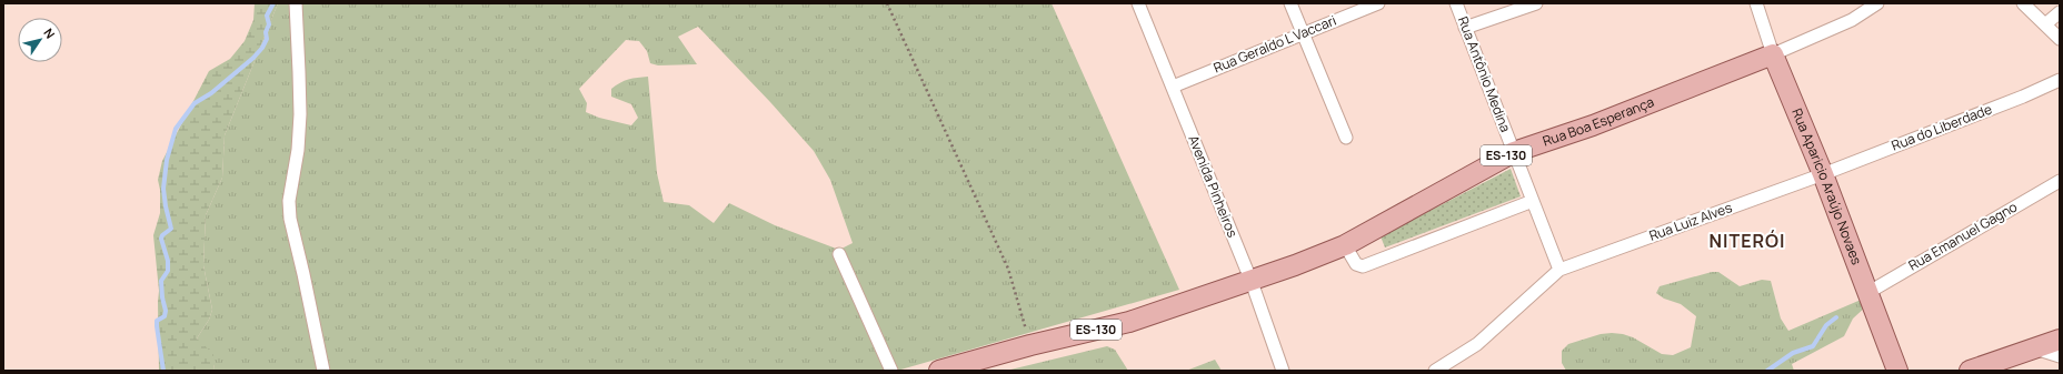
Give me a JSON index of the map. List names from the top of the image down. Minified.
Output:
{"streets":{"main road":["Rua Boa Esperança","ES-130","Rua Aparicio Araújo Novaes"],"street":["Rua Geraldo L Vaccari","Rua Antônio Medina","Rua do Liberdade","Avenida Pinheiros","Rua Luiz Alves","Rua Emanuel Gagno"]},"crossings":[["Rua Geraldo L Vaccari","Avenida Pinheiros"],["Rua Antônio Medina","Rua Boa Esperança"],["Rua Antônio Medina","Rua Luiz Alves"],["Rua Boa Esperança","ES-130"],["Rua Boa Esperança","Avenida Pinheiros"],["Rua Boa Esperança","Rua Aparicio Araújo Novaes"],["Rua do Liberdade","Rua Aparicio Araújo Novaes"],["Rua do Liberdade","Rua Luiz Alves"],["ES-130","Avenida Pinheiros"],["Rua Aparicio Araújo Novaes","Rua Luiz Alves"],["Rua Aparicio Araújo Novaes","Rua Emanuel Gagno"]],"districts":["NITERÓI"],"north":"top right"}
